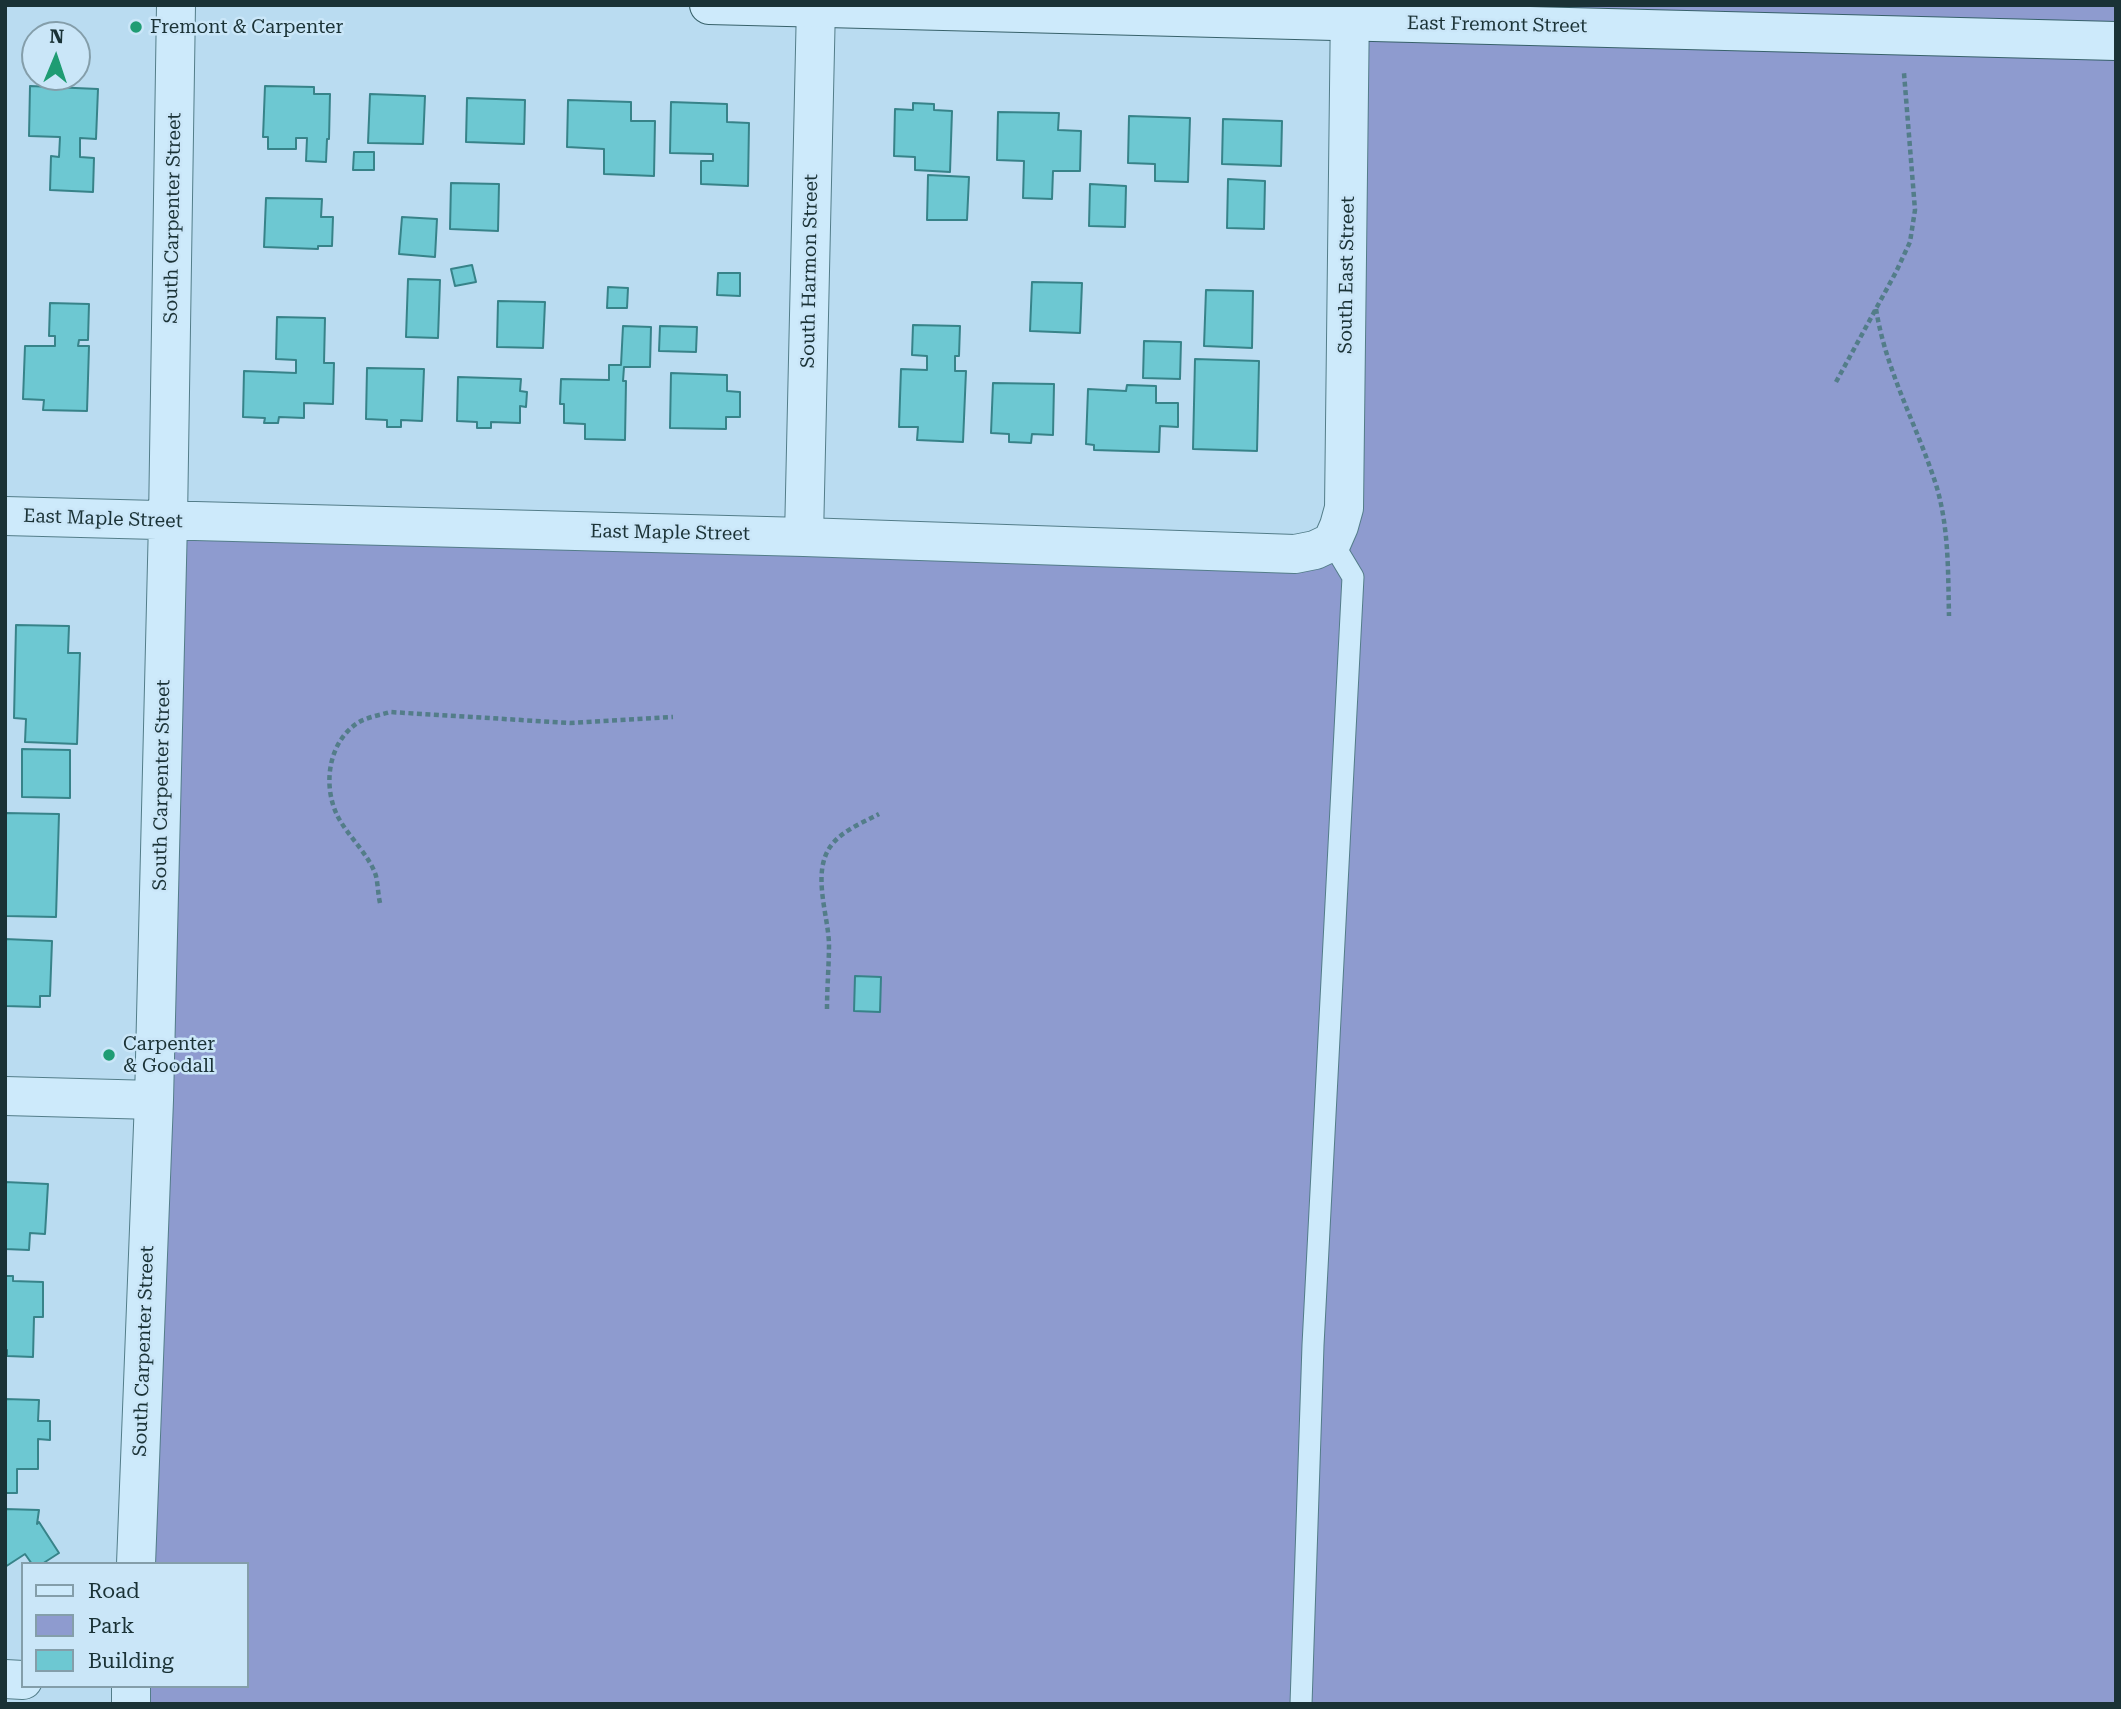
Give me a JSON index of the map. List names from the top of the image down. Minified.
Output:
{"streets":{"street":["East Fremont Street","South Carpenter Street","South Harmon Street","South East Street","East Maple Street"]},"crossings":[["East Fremont Street","South Harmon Street"],["East Fremont Street","South East Street"],["South Carpenter Street","East Maple Street"],["South Harmon Street","East Maple Street"],["South East Street","East Maple Street"]],"places":["Fremont & Carpenter","Carpenter & Goodall"],"legend":["Road","Park","Building"],"north":"top"}
